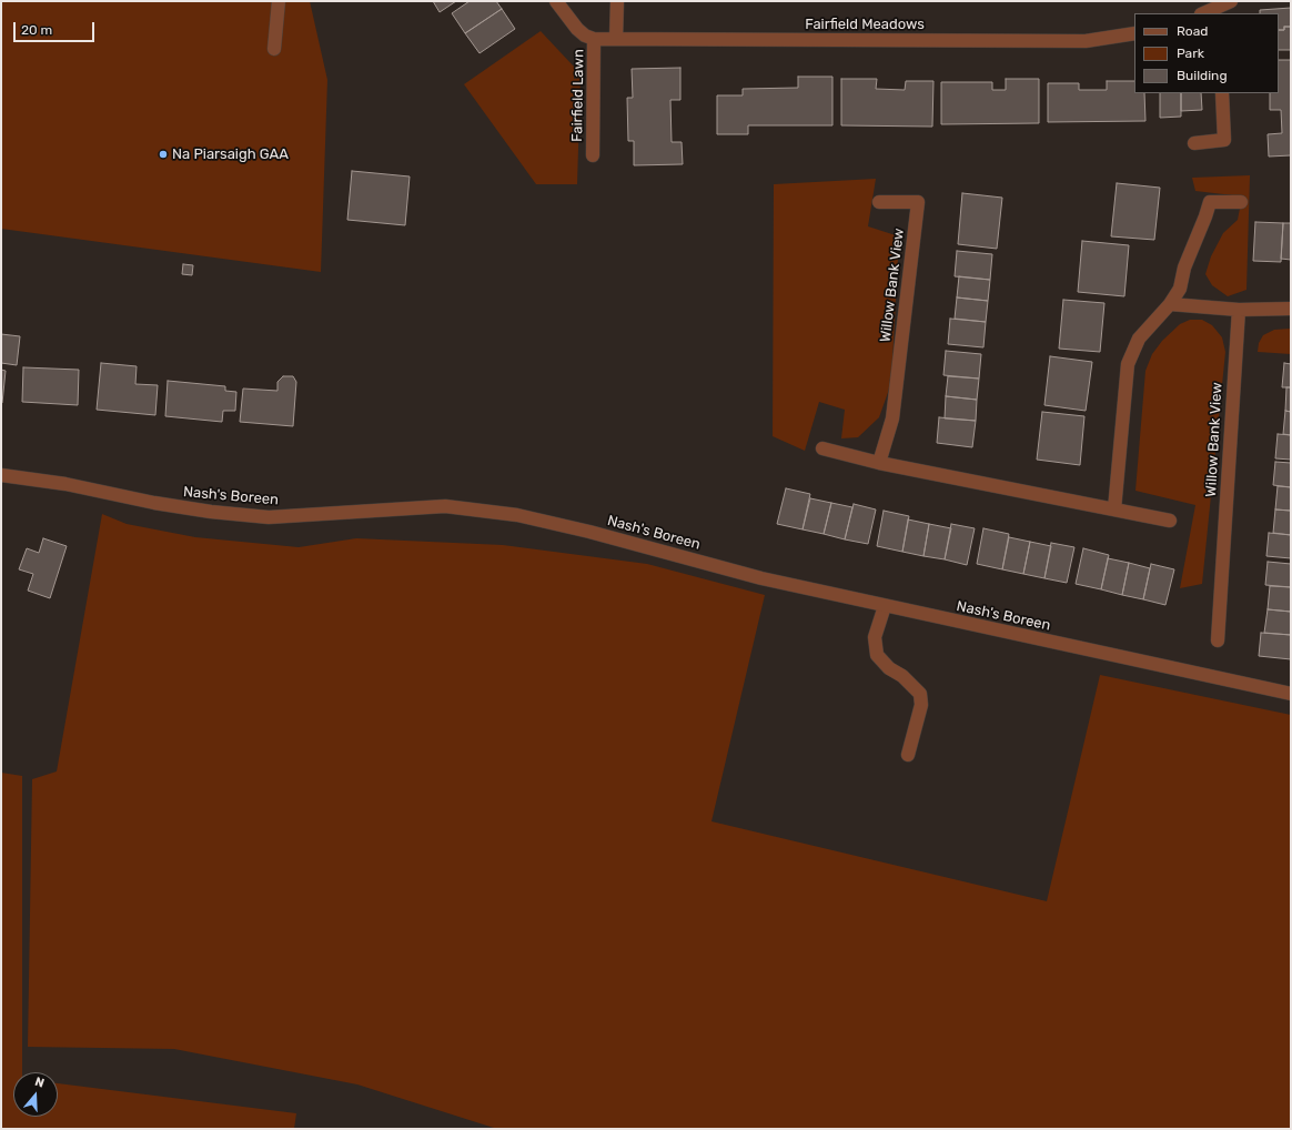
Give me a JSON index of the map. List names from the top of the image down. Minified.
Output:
{"streets":{"street":["Fairfield Meadows","Fairfield Lawn","Willow Bank View","Nash's Boreen"]},"crossings":[["Fairfield Meadows","Fairfield Lawn"]],"places":["Na Piarsaigh GAA"],"legend":["Road","Park","Building"],"scale_bar":"20 m","north":"top"}
